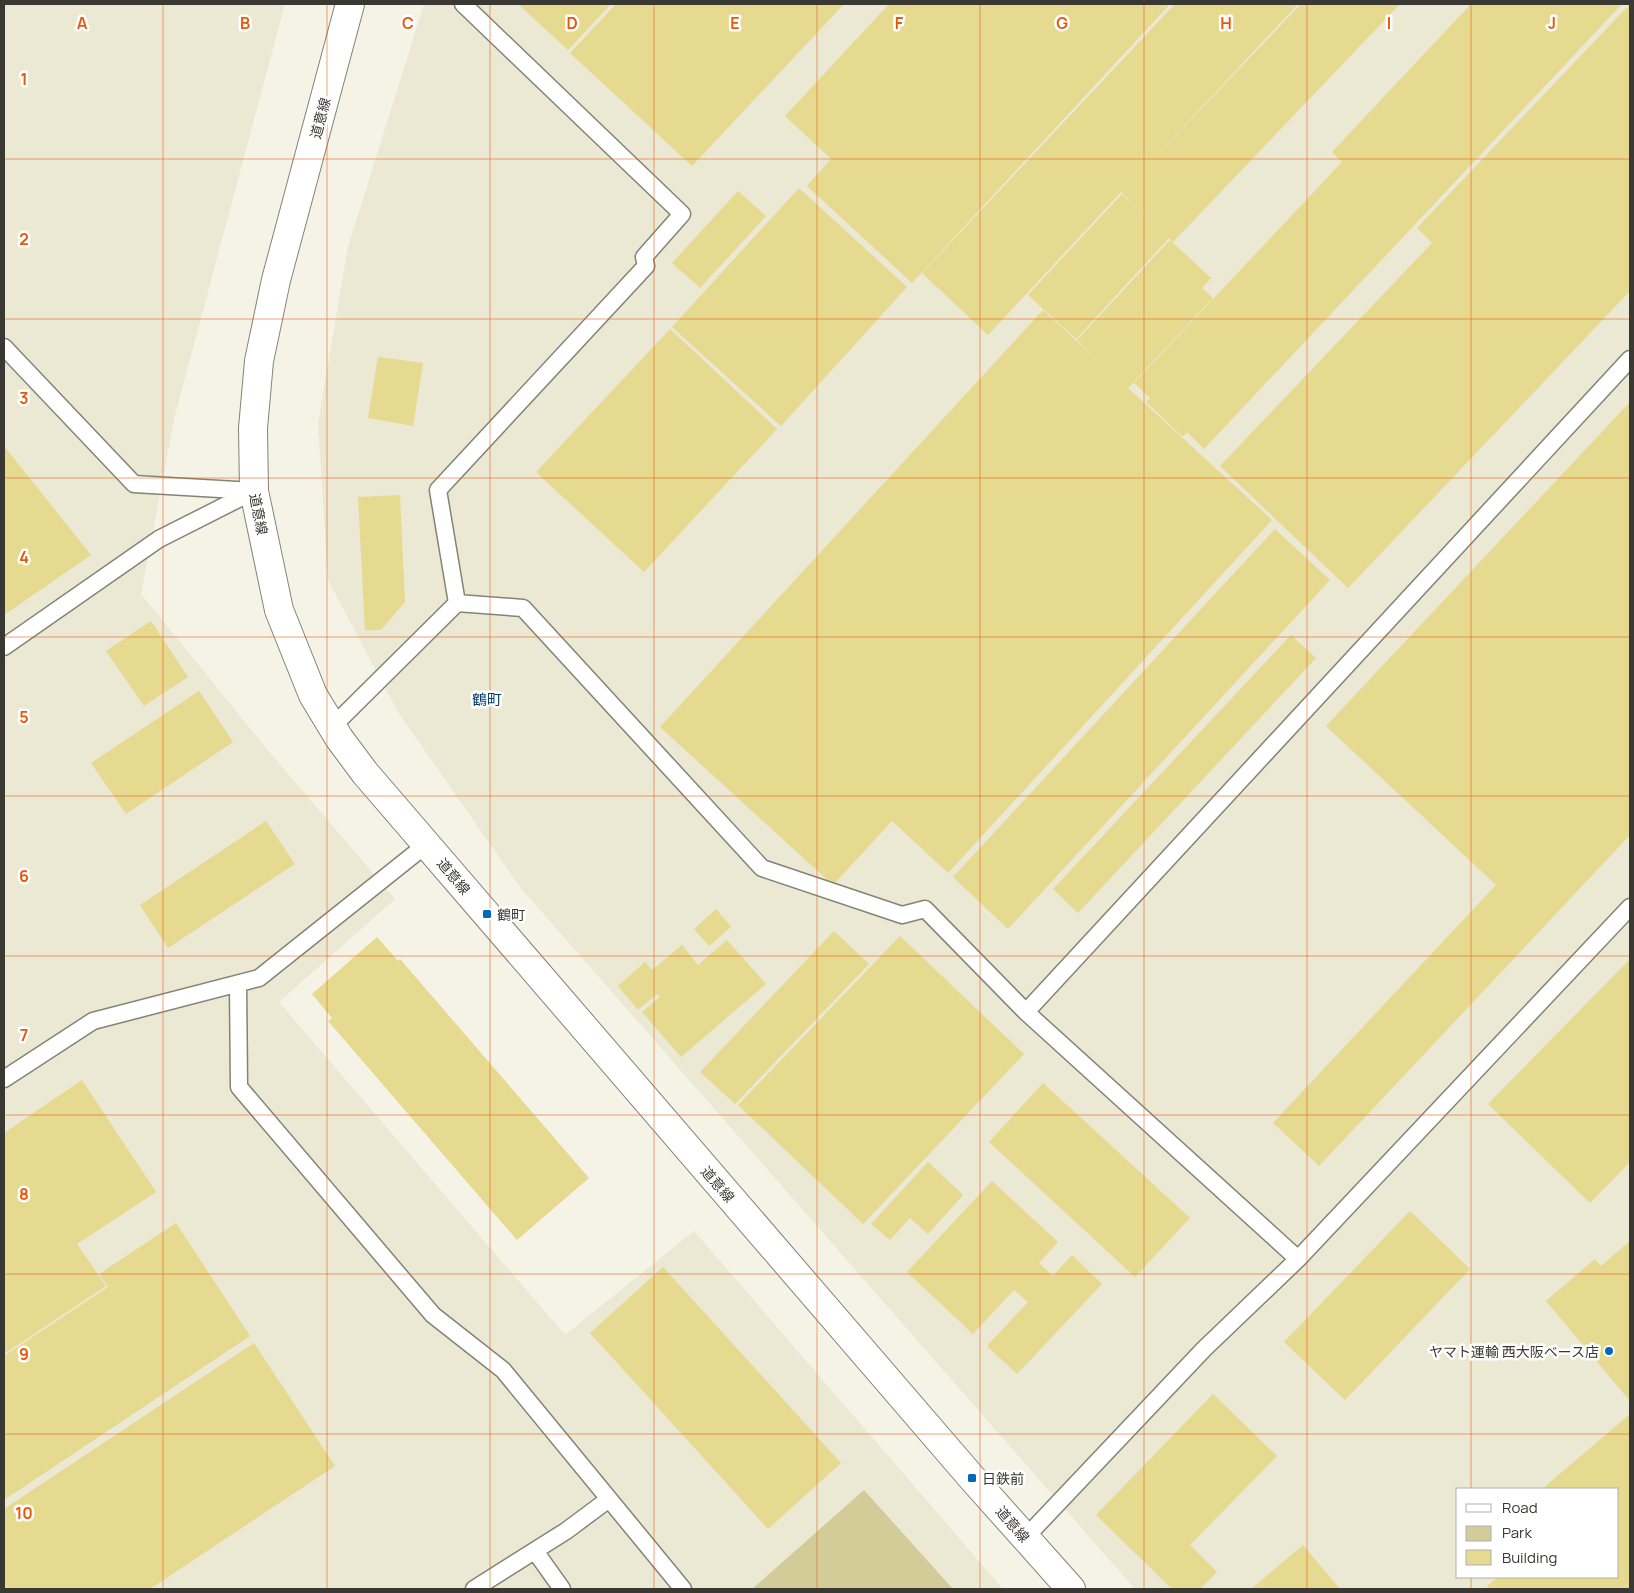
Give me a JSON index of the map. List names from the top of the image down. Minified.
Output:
{"streets":{"street":["道意線"]},"districts":["鶴町"],"places":{"transit":["鶴町","日鉄前"],"other":["ヤマト運輸 西大阪ベース店"]},"legend":["Road","Park","Building"],"grid":{"columns":["A","B","C","D","E","F","G","H","I","J"],"rows":["1","2","3","4","5","6","7","8","9","10"]}}
